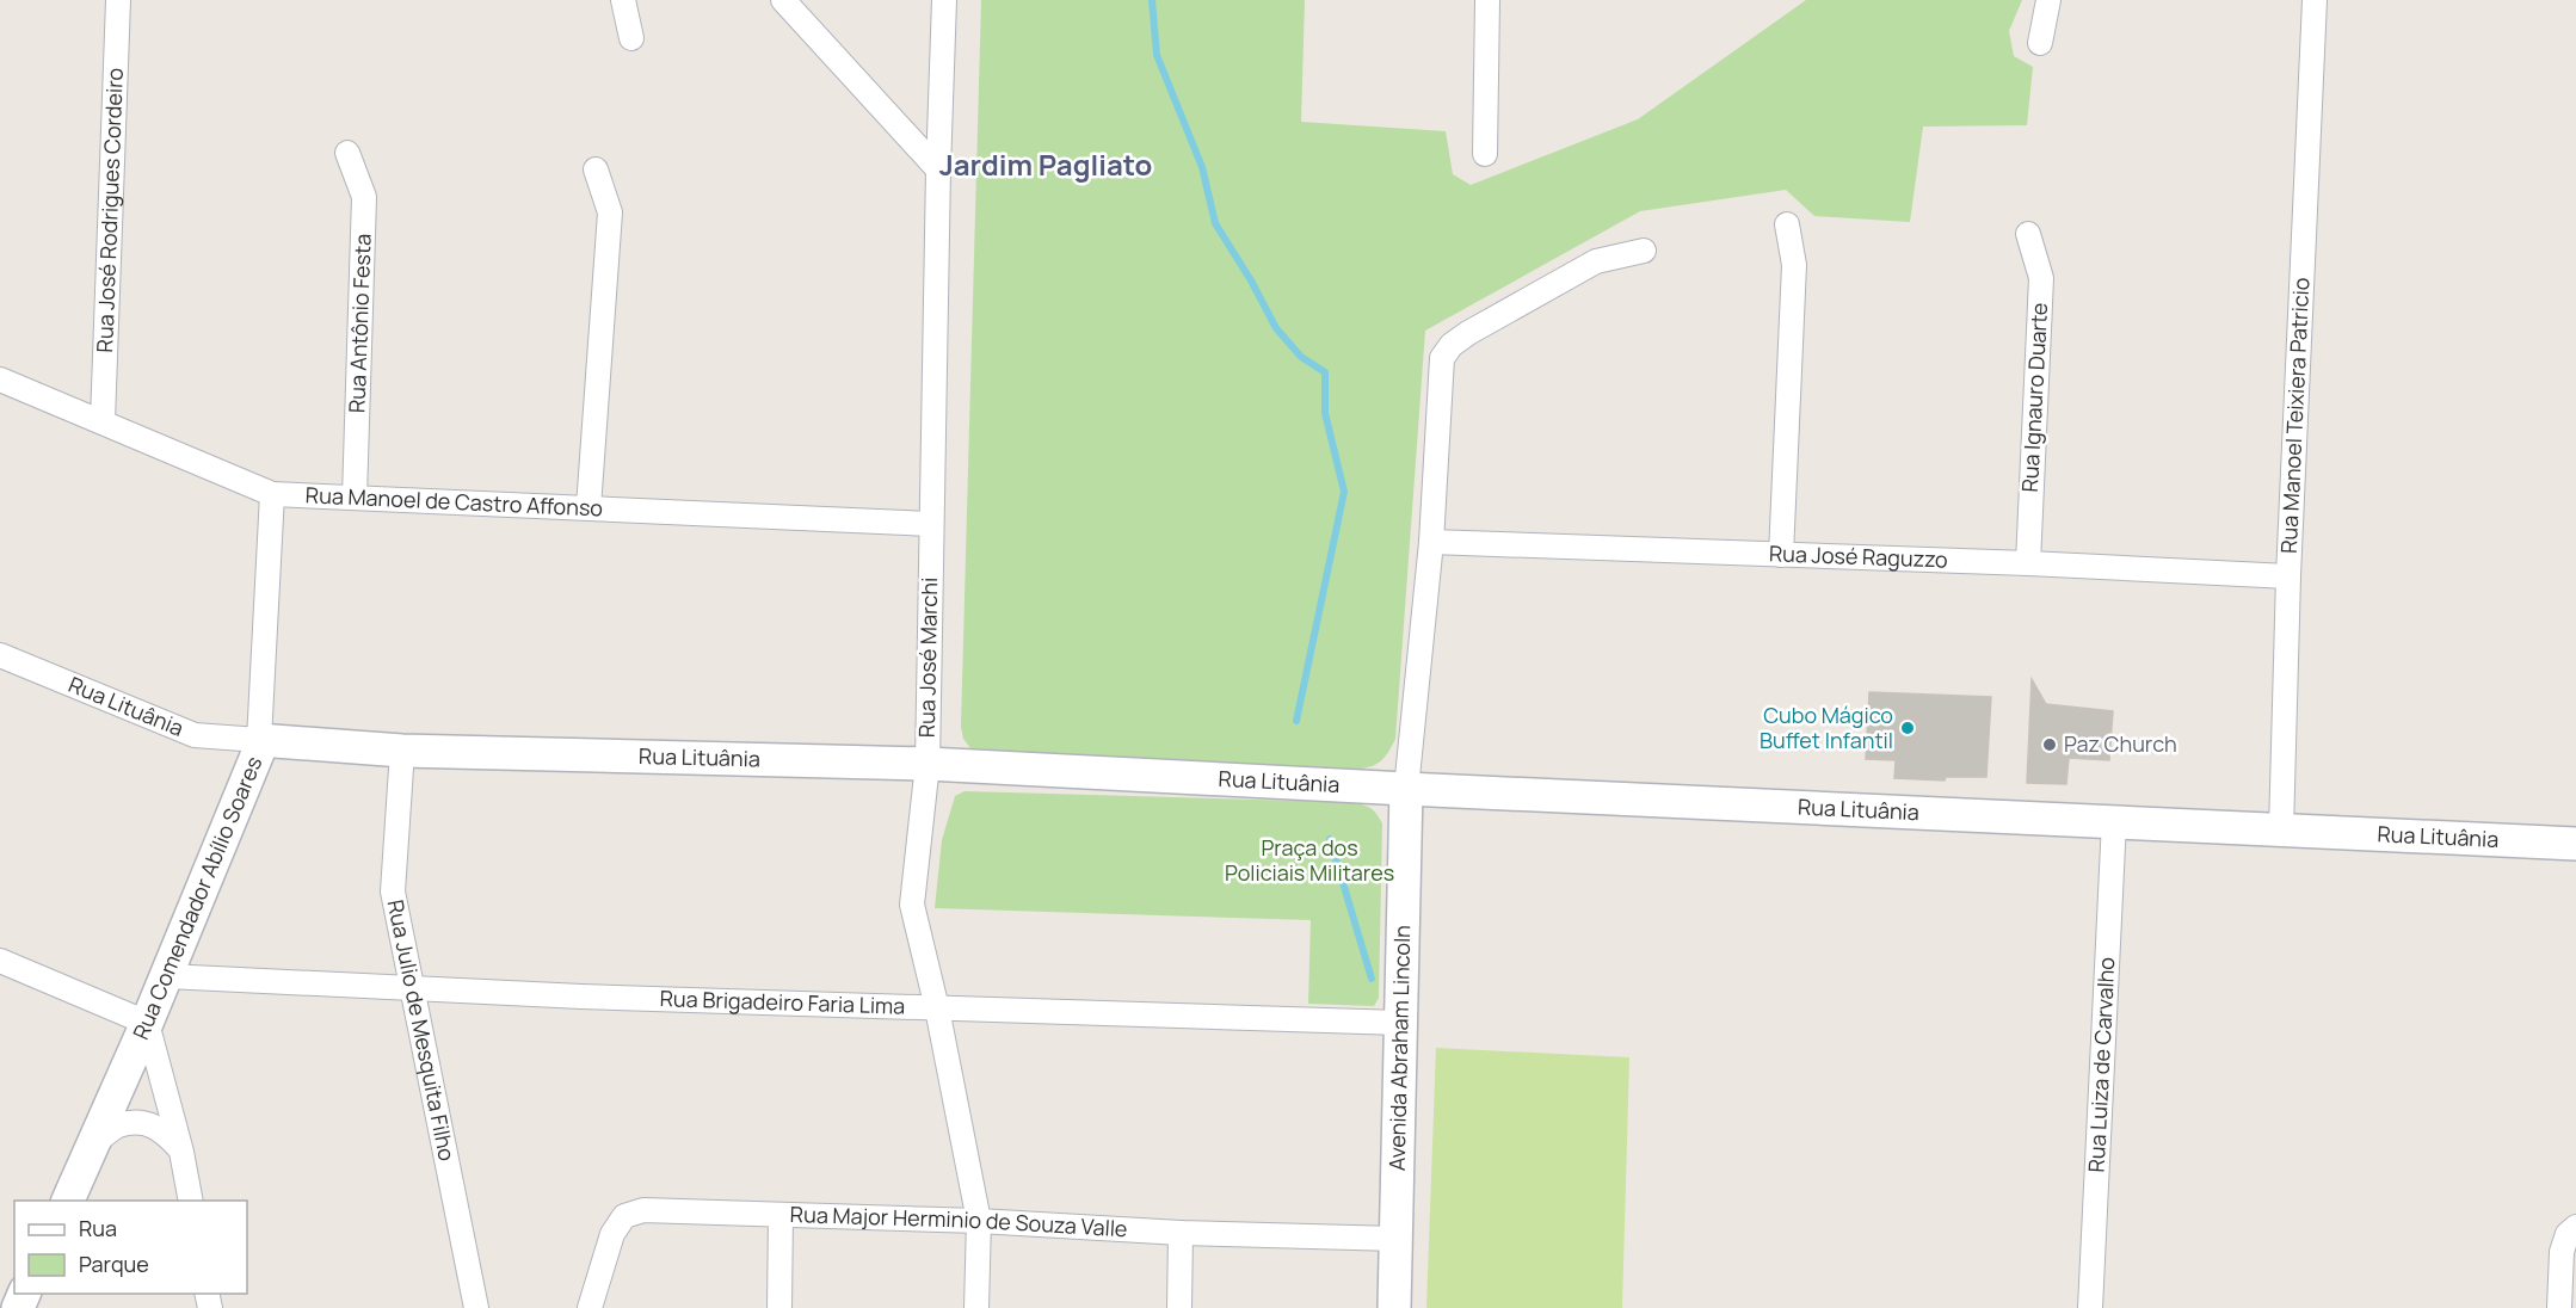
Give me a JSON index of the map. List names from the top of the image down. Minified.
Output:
{"streets":{"street":["Rua José Rodrigues Cordeiro","Rua Antônio Festa","Rua Ignauro Duarte","Rua Manoel Teixiera Patricio","Rua Manoel de Castro Affonso","Rua José Raguzzo","Rua José Marchi","Rua Lituânia","Rua Comendador Abílio Soares","Rua Brigadeiro Faria Lima","Rua Julio de Mesquita Filho","Avenida Abraham Lincoln","Rua Luiza de Carvalho","Rua Major Herminio de Souza Valle"]},"crossings":[["Rua José Rodrigues Cordeiro","Rua Manoel de Castro Affonso"],["Rua Antônio Festa","Rua Manoel de Castro Affonso"],["Rua Ignauro Duarte","Rua José Raguzzo"],["Rua Manoel Teixiera Patricio","Rua José Raguzzo"],["Rua Manoel Teixiera Patricio","Rua Lituânia"],["Rua Manoel de Castro Affonso","Rua José Marchi"],["Rua Manoel de Castro Affonso","Rua Comendador Abílio Soares"],["Rua José Marchi","Rua Lituânia"],["Rua José Marchi","Rua Brigadeiro Faria Lima"],["Rua José Marchi","Rua Major Herminio de Souza Valle"],["Rua Lituânia","Rua Comendador Abílio Soares"],["Rua Lituânia","Rua Julio de Mesquita Filho"],["Rua Lituânia","Avenida Abraham Lincoln"],["Rua Lituânia","Rua Luiza de Carvalho"],["Rua Comendador Abílio Soares","Rua Brigadeiro Faria Lima"],["Rua Brigadeiro Faria Lima","Rua Julio de Mesquita Filho"],["Rua Brigadeiro Faria Lima","Avenida Abraham Lincoln"],["Avenida Abraham Lincoln","Rua Major Herminio de Souza Valle"]],"districts":["Jardim Pagliato"],"parks":["Praça dos Policiais Militares"],"places":["Cubo Mágico Buffet Infantil","Paz Church"],"legend":["Rua","Parque"]}
